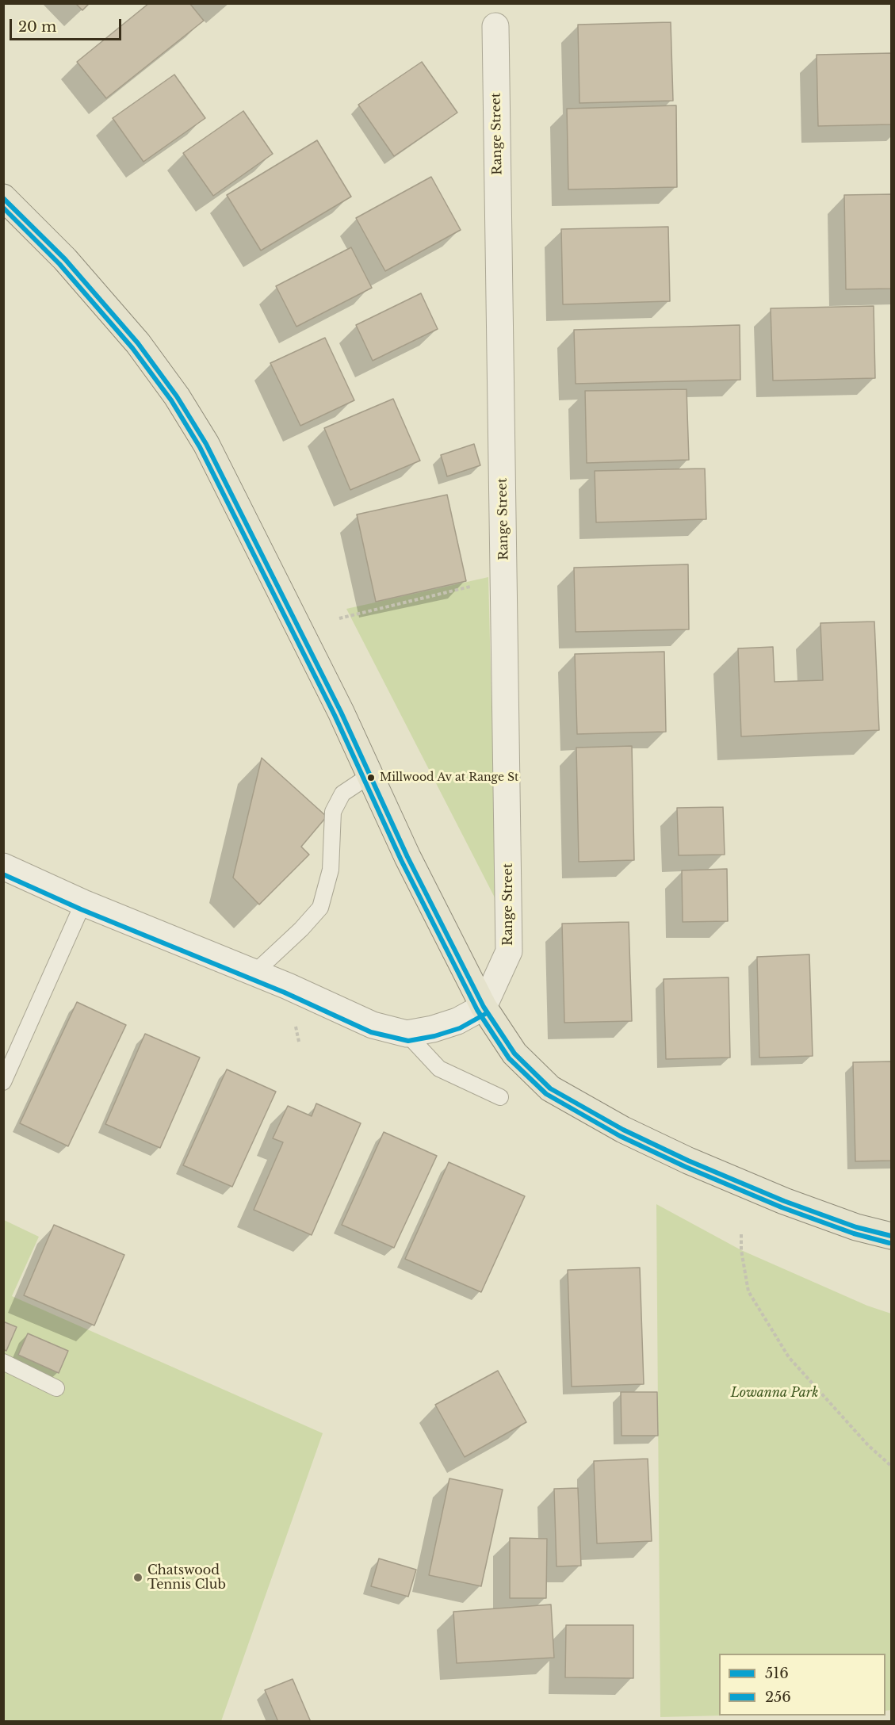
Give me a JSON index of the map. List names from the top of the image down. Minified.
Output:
{"streets":{"street":["Range Street"]},"parks":["Lowanna Park"],"places":["Millwood Av at Range St","Chatswood Tennis Club"],"lines":["transit line 516","transit line 256"],"legend":["516","256"],"scale_bar":"20 m"}
